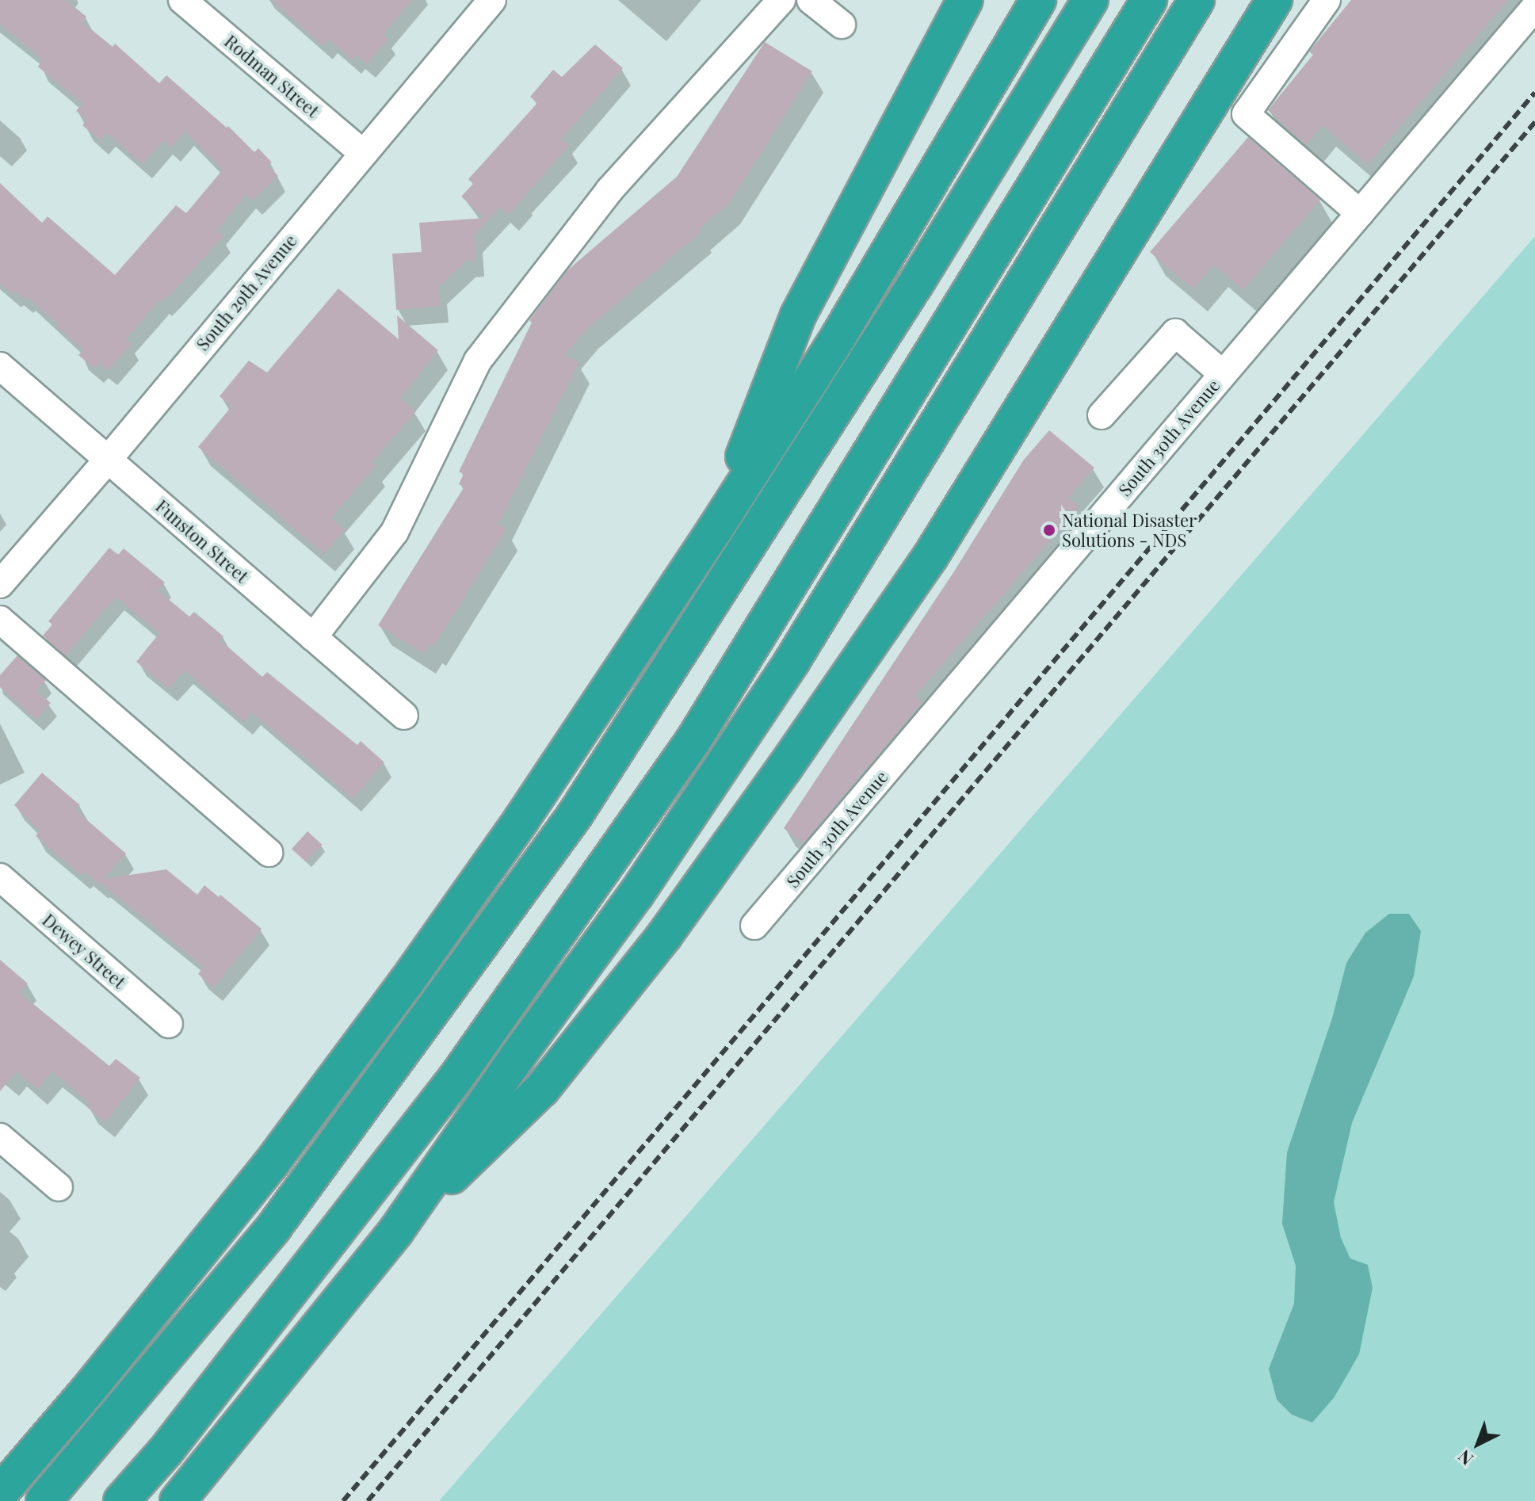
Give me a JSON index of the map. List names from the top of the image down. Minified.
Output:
{"streets":{"street":["Rodman Street","South 29th Avenue","South 30th Avenue","Funston Street","Dewey Street"]},"crossings":[["Rodman Street","South 29th Avenue"],["South 29th Avenue","Funston Street"]],"places":["National Disaster Solutions - NDS"],"north":"bottom left"}
